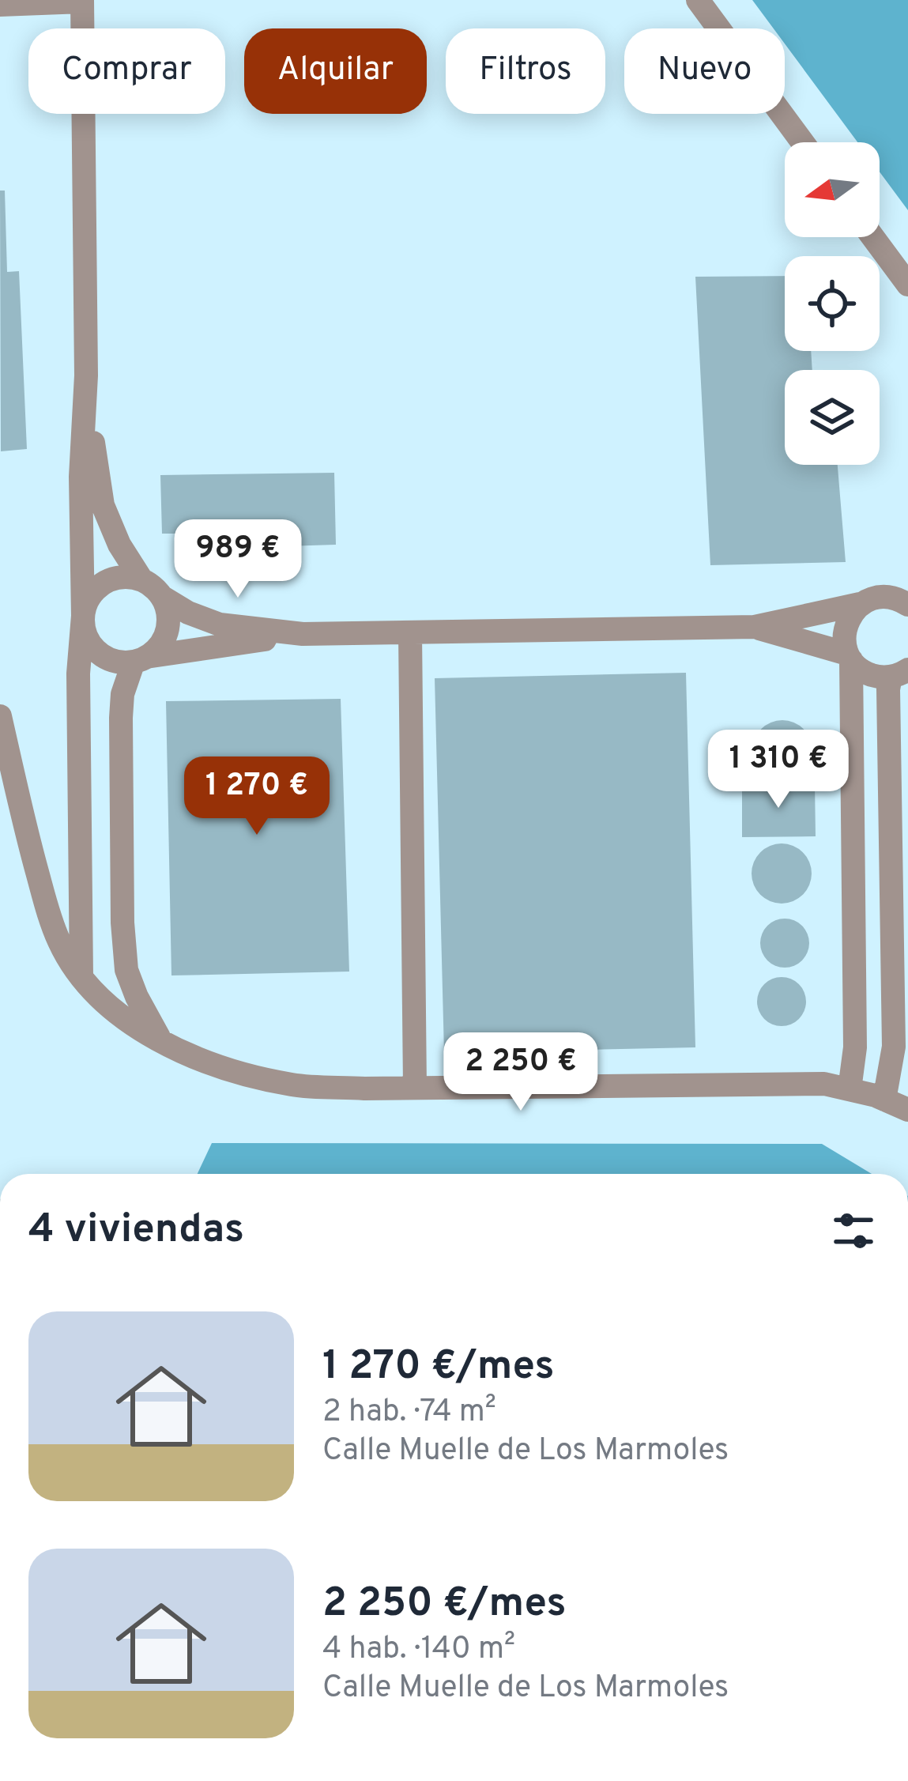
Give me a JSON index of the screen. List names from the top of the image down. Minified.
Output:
{"north":"left","page":{"chip":["Comprar","Alquilar","Filtros","Nuevo"],"price":["989 €","1 310 €","1 270 €","2 250 €"],"heading":"4 viviendas","list":[{"name":"1 270 €/mes","note":"2 hab. · 74 m² · Calle Muelle de Los Marmoles"},{"name":"2 250 €/mes","note":"4 hab. · 140 m² · Calle Muelle de Los Marmoles"}]}}
